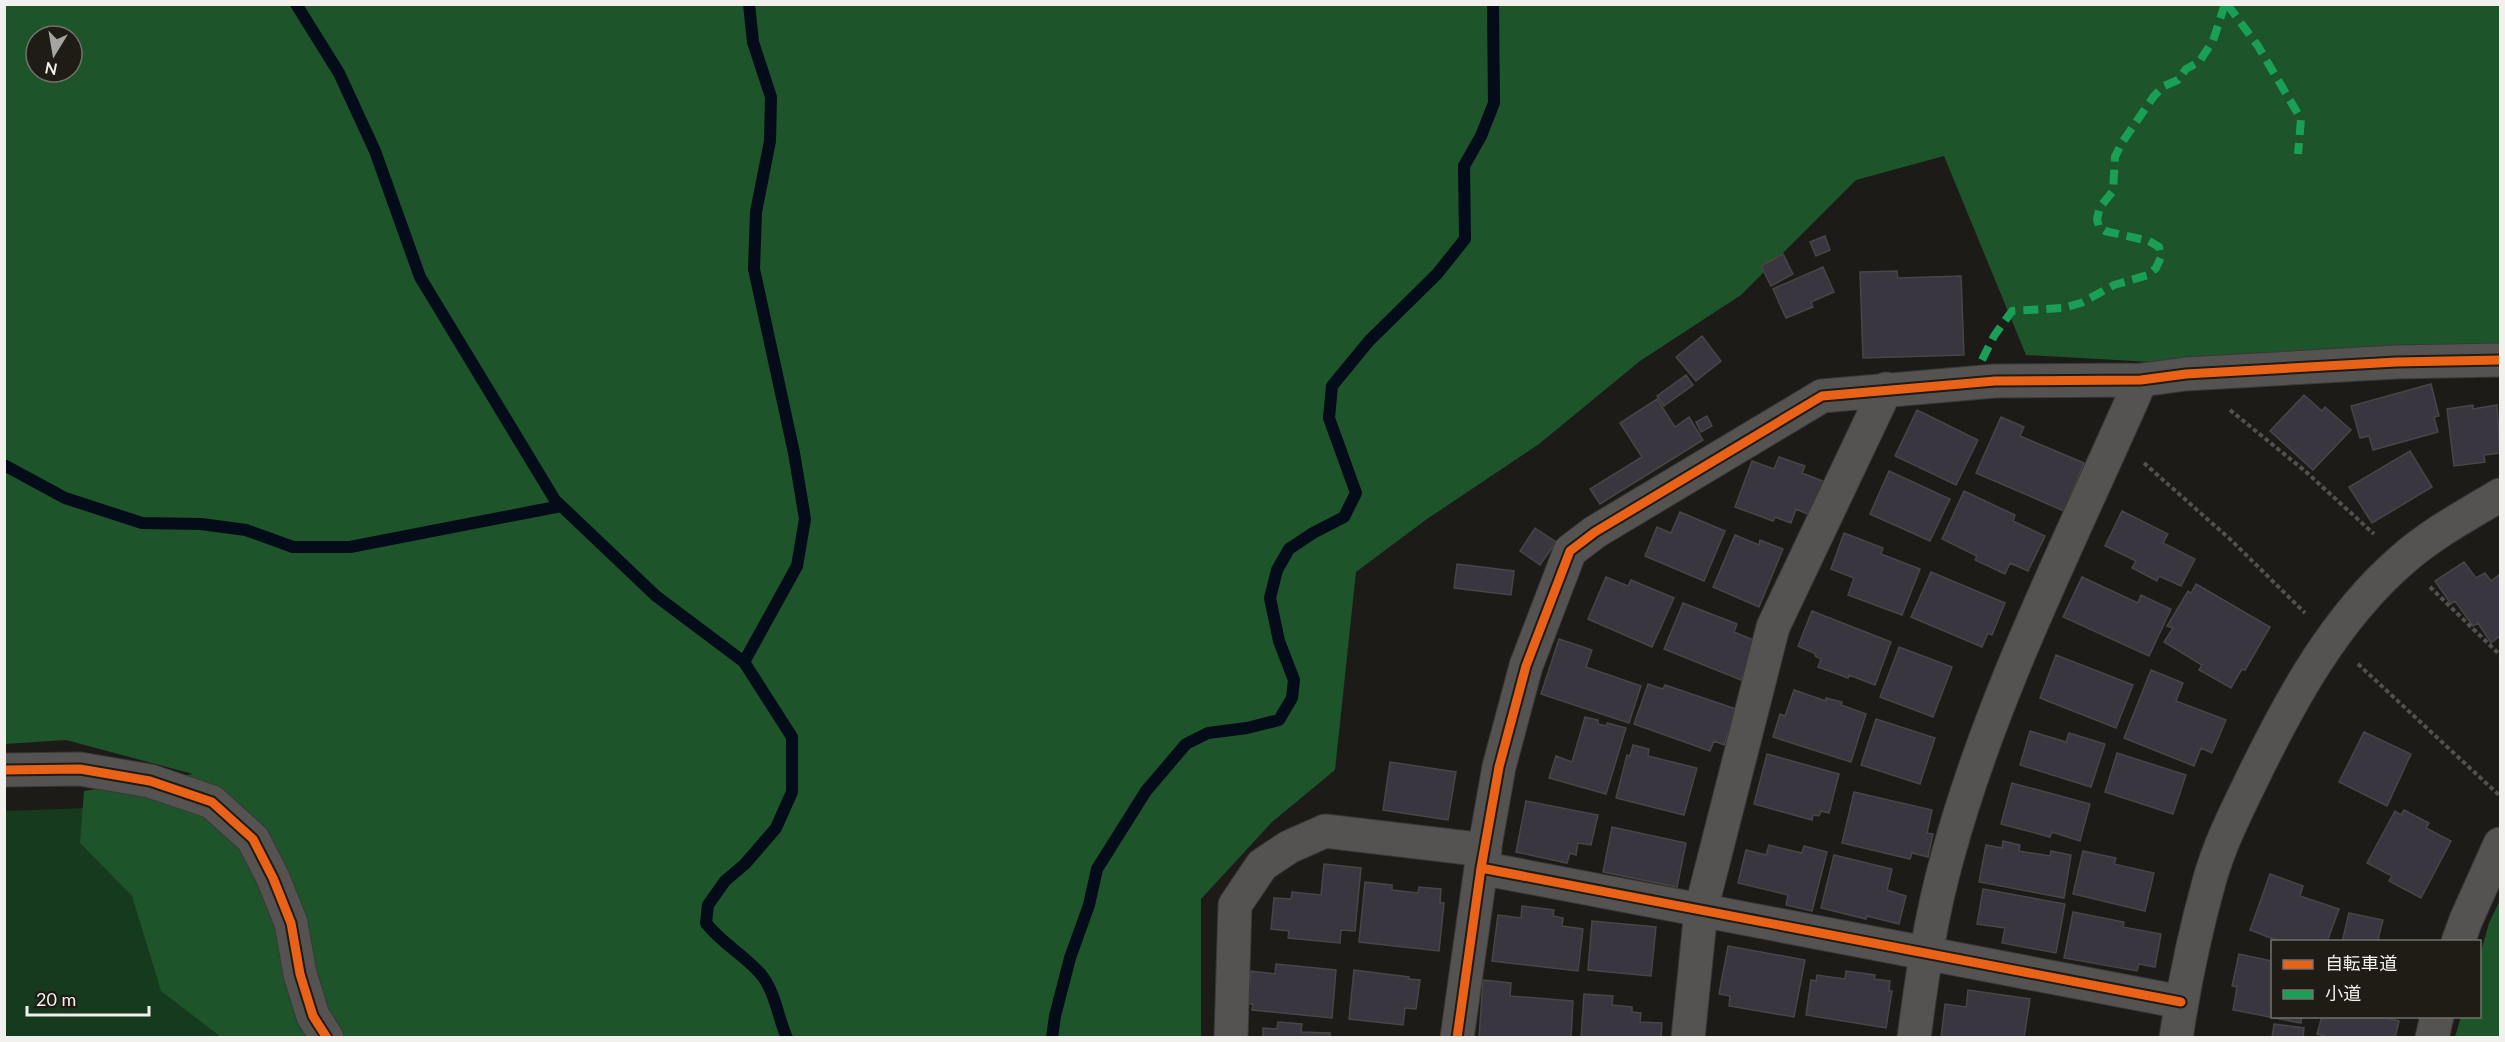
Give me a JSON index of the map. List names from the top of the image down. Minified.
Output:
{"legend":["自転車道","小道"],"scale_bar":"20 m","north":"bottom"}
